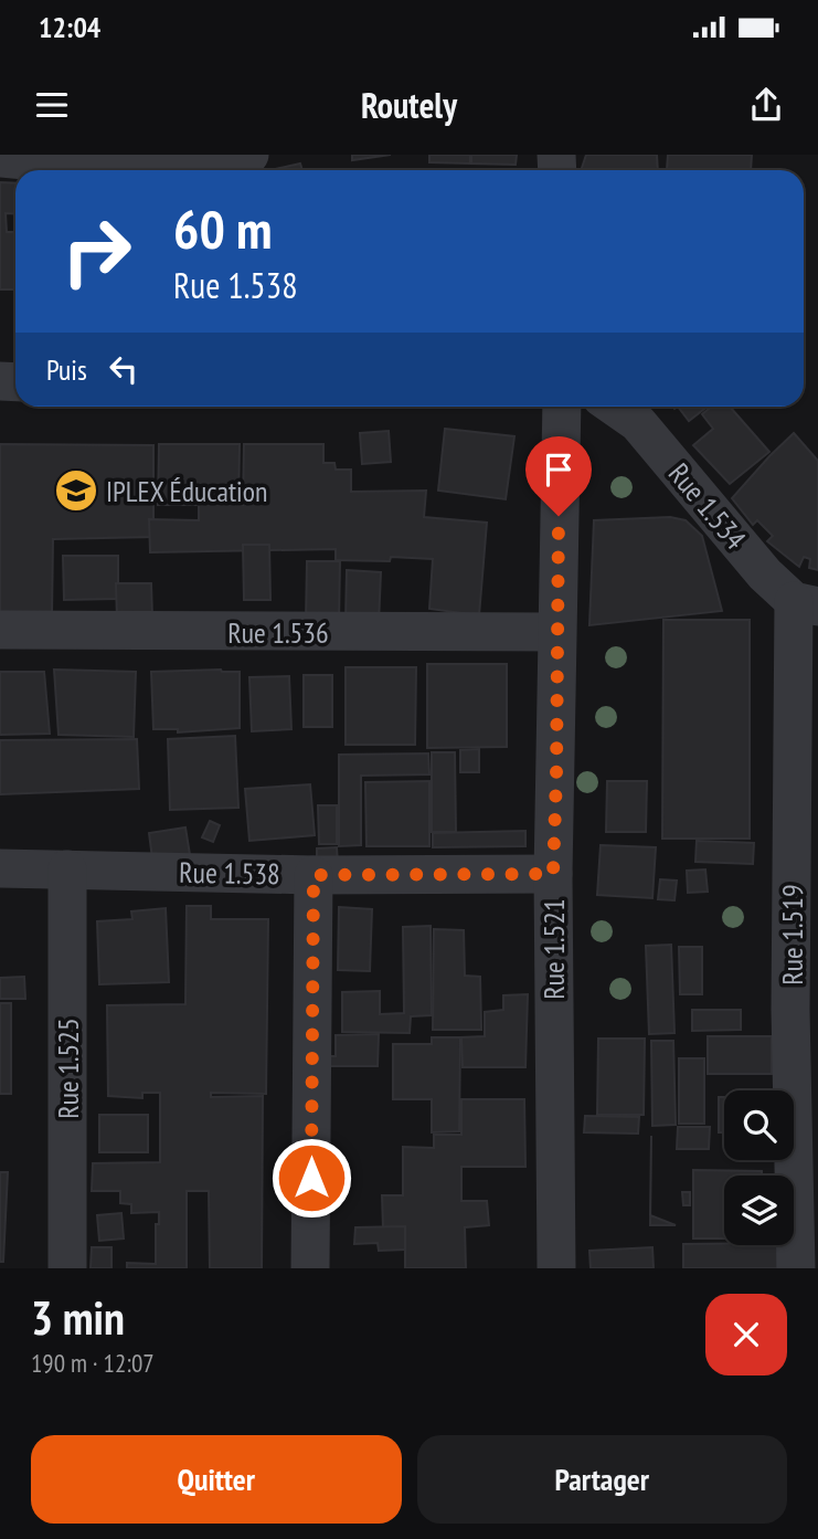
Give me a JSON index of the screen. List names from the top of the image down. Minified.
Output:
{"streets":{"street":["Rue 1.534","Rue 1.536","Rue 1.538","Rue 1.519","Rue 1.521","Rue 1.525"]},"crossings":[["Rue 1.534","Rue 1.519"],["Rue 1.536","Rue 1.521"],["Rue 1.538","Rue 1.521"],["Rue 1.538","Rue 1.525"]],"places":{"school or university":["IPLEX Éducation"]},"page":{"status":"12:04","header":"Routely","turn":["60 m","Rue 1.538"],"then":"Puis","heading":["3 min","190 m · 12:07"],"buttons":["Quitter","Partager"]}}
